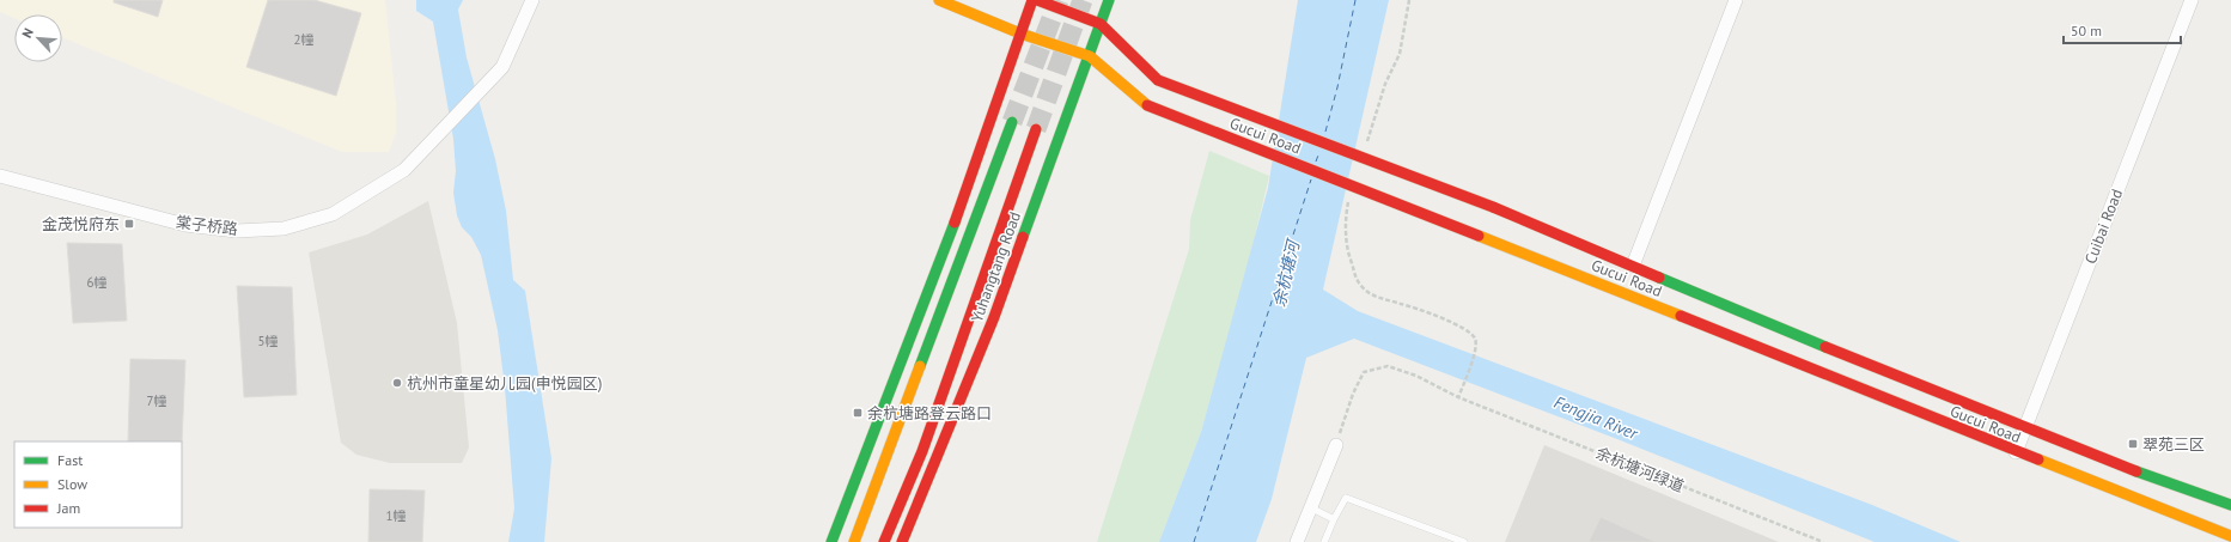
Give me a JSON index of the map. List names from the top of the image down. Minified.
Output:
{"streets":{"main road":["Gucui Road","Yuhangtang Road"],"street":["棠子桥路","Cuibai Road"],"path":["余杭塘河绿道"]},"crossings":[["Gucui Road","Cuibai Road"],["Gucui Road","Yuhangtang Road"]],"water":["余杭塘河","Fengjia River"],"places":{"transit":["金茂悦府东","余杭塘路登云路口","翠苑三区"],"other":["杭州市童星幼儿园(申悦园区)"]},"house_numbers":["2幢","6幢","5幢","7幢","1幢"],"legend":["Fast","Slow","Jam"],"scale_bar":"50 m","north":"top left"}
